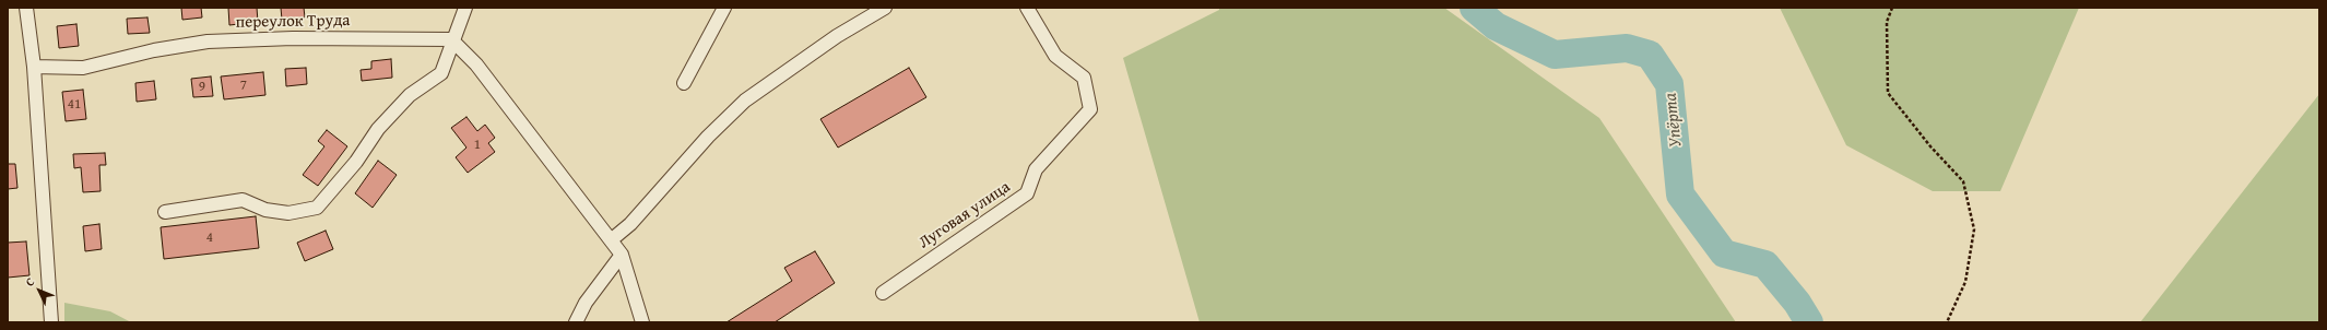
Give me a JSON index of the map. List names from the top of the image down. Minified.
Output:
{"streets":{"street":["переулок Труда","Луговая улица"]},"water":["Упёрта"],"house_numbers":["7","9","41","1","4"],"north":"top left"}
